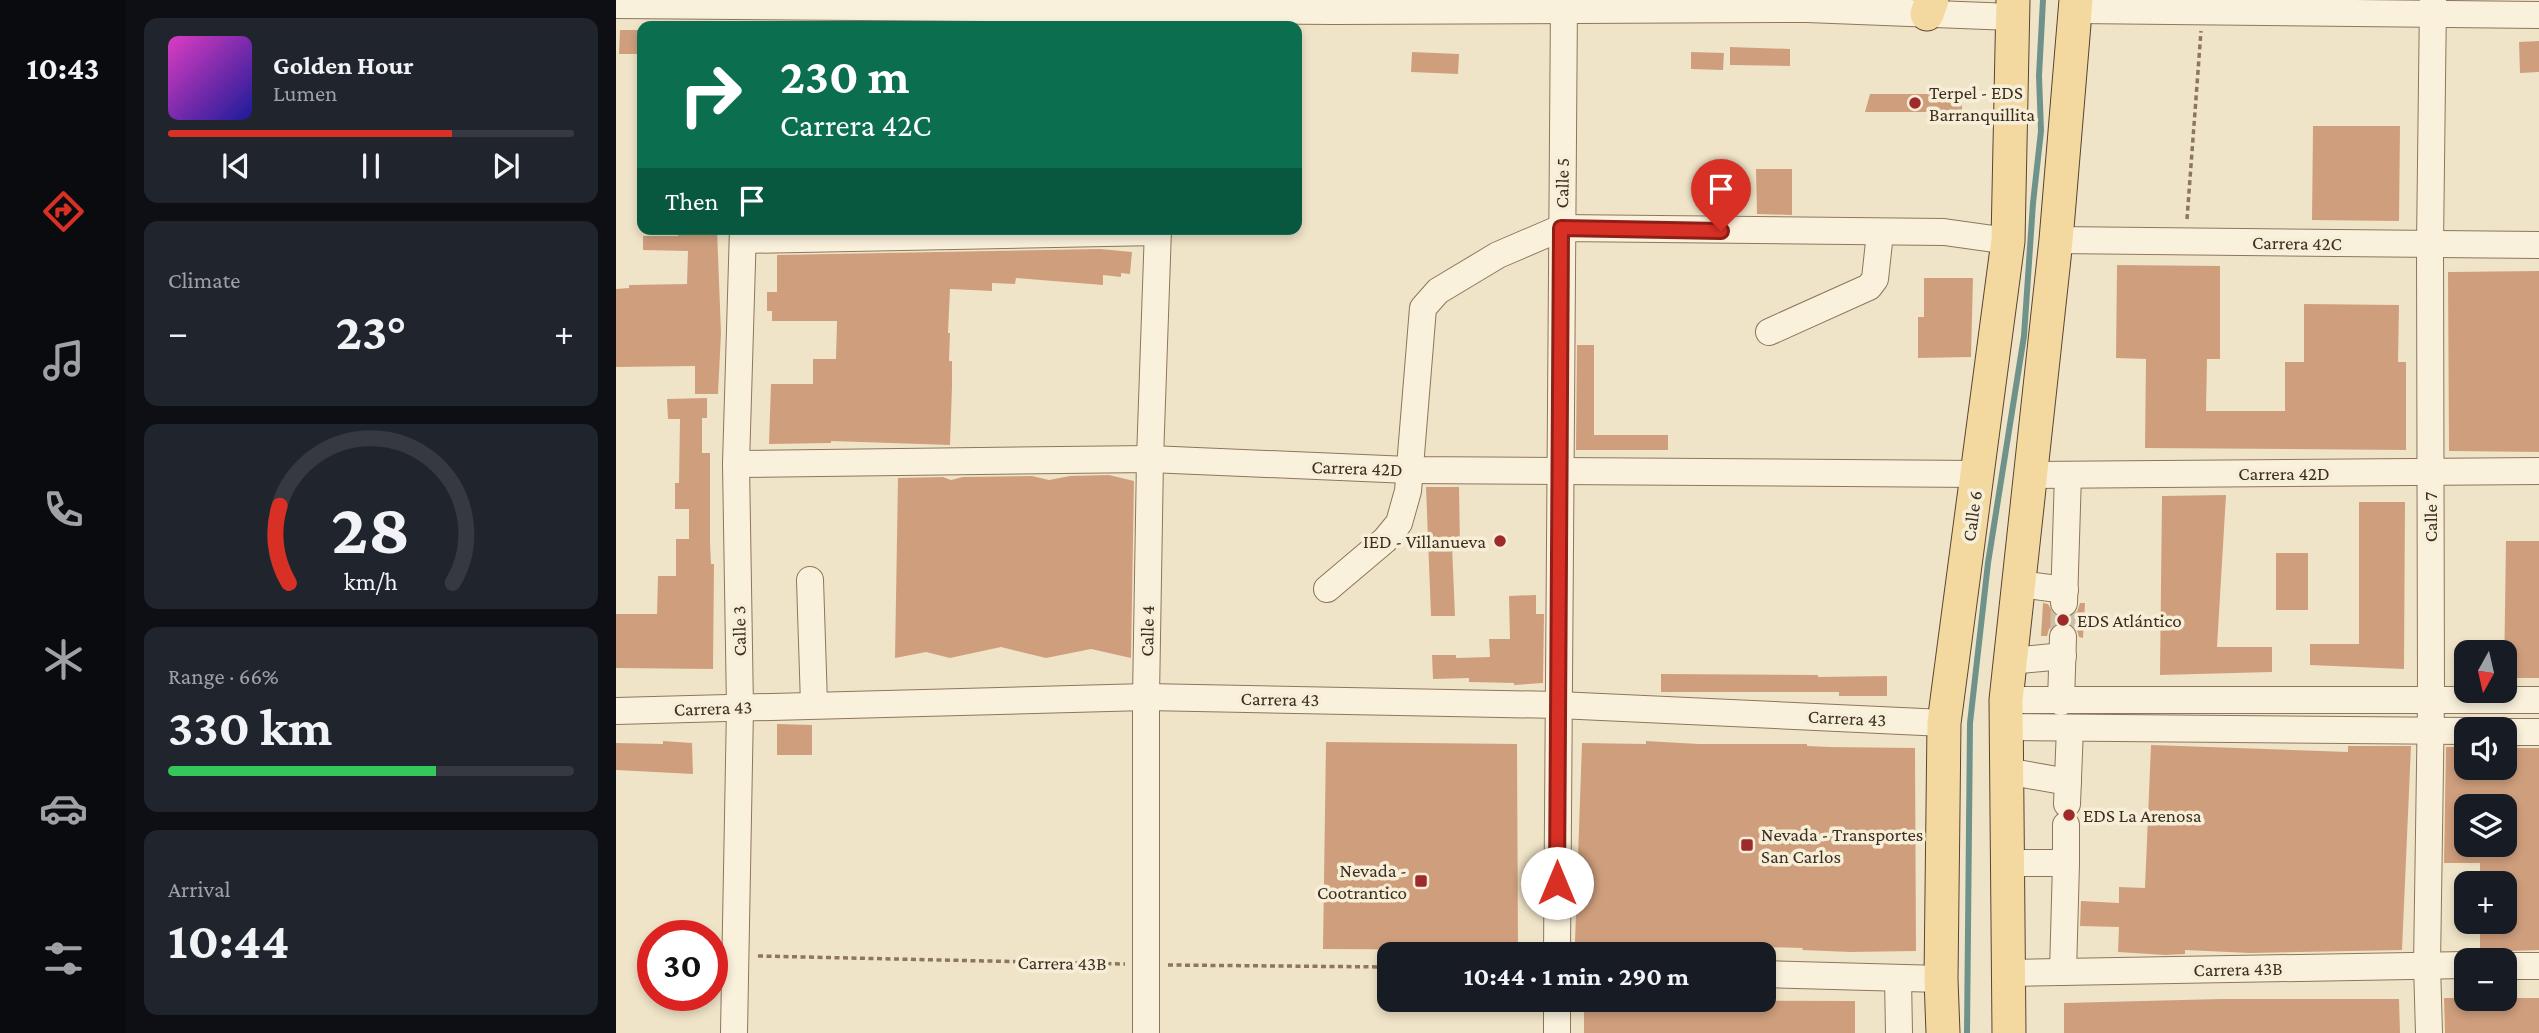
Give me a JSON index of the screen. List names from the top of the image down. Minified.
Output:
{"streets":{"main road":["Calle 6"],"street":["Calle 5","Carrera 42C","Carrera 42D","Calle 7","Calle 3","Calle 4","Carrera 43","Carrera 43B"]},"crossings":[["Calle 5","Carrera 42D"],["Calle 5","Carrera 43"],["Carrera 42C","Calle 7"],["Carrera 42D","Calle 6"],["Carrera 42D","Calle 7"],["Carrera 42D","Calle 3"],["Carrera 42D","Calle 4"],["Calle 6","Carrera 43"],["Calle 7","Carrera 43B"],["Calle 3","Carrera 43"],["Calle 3","Carrera 43B"],["Calle 4","Carrera 43"],["Calle 4","Carrera 43B"]],"places":{"other":["Terpel - EDS Barranquillita","IED - Villanueva","EDS Atlántico","EDS La Arenosa"],"transit":["Nevada - Transportes San Carlos","Nevada - Cootrantico"]},"north":"bottom","page":{"tabs":"10:43","turn":["230 m","Carrera 42C"],"song":["Golden Hour","Lumen"],"then":"Then","tile":["Climate",["Range · 66%","330 km"],["Arrival","10:44"]],"heat":["−","23°","+"],"map_buttons":["+","−"],"limit":"30","trip":"10:44 · 1 min · 290 m","gauge":["28","km/h"]}}
